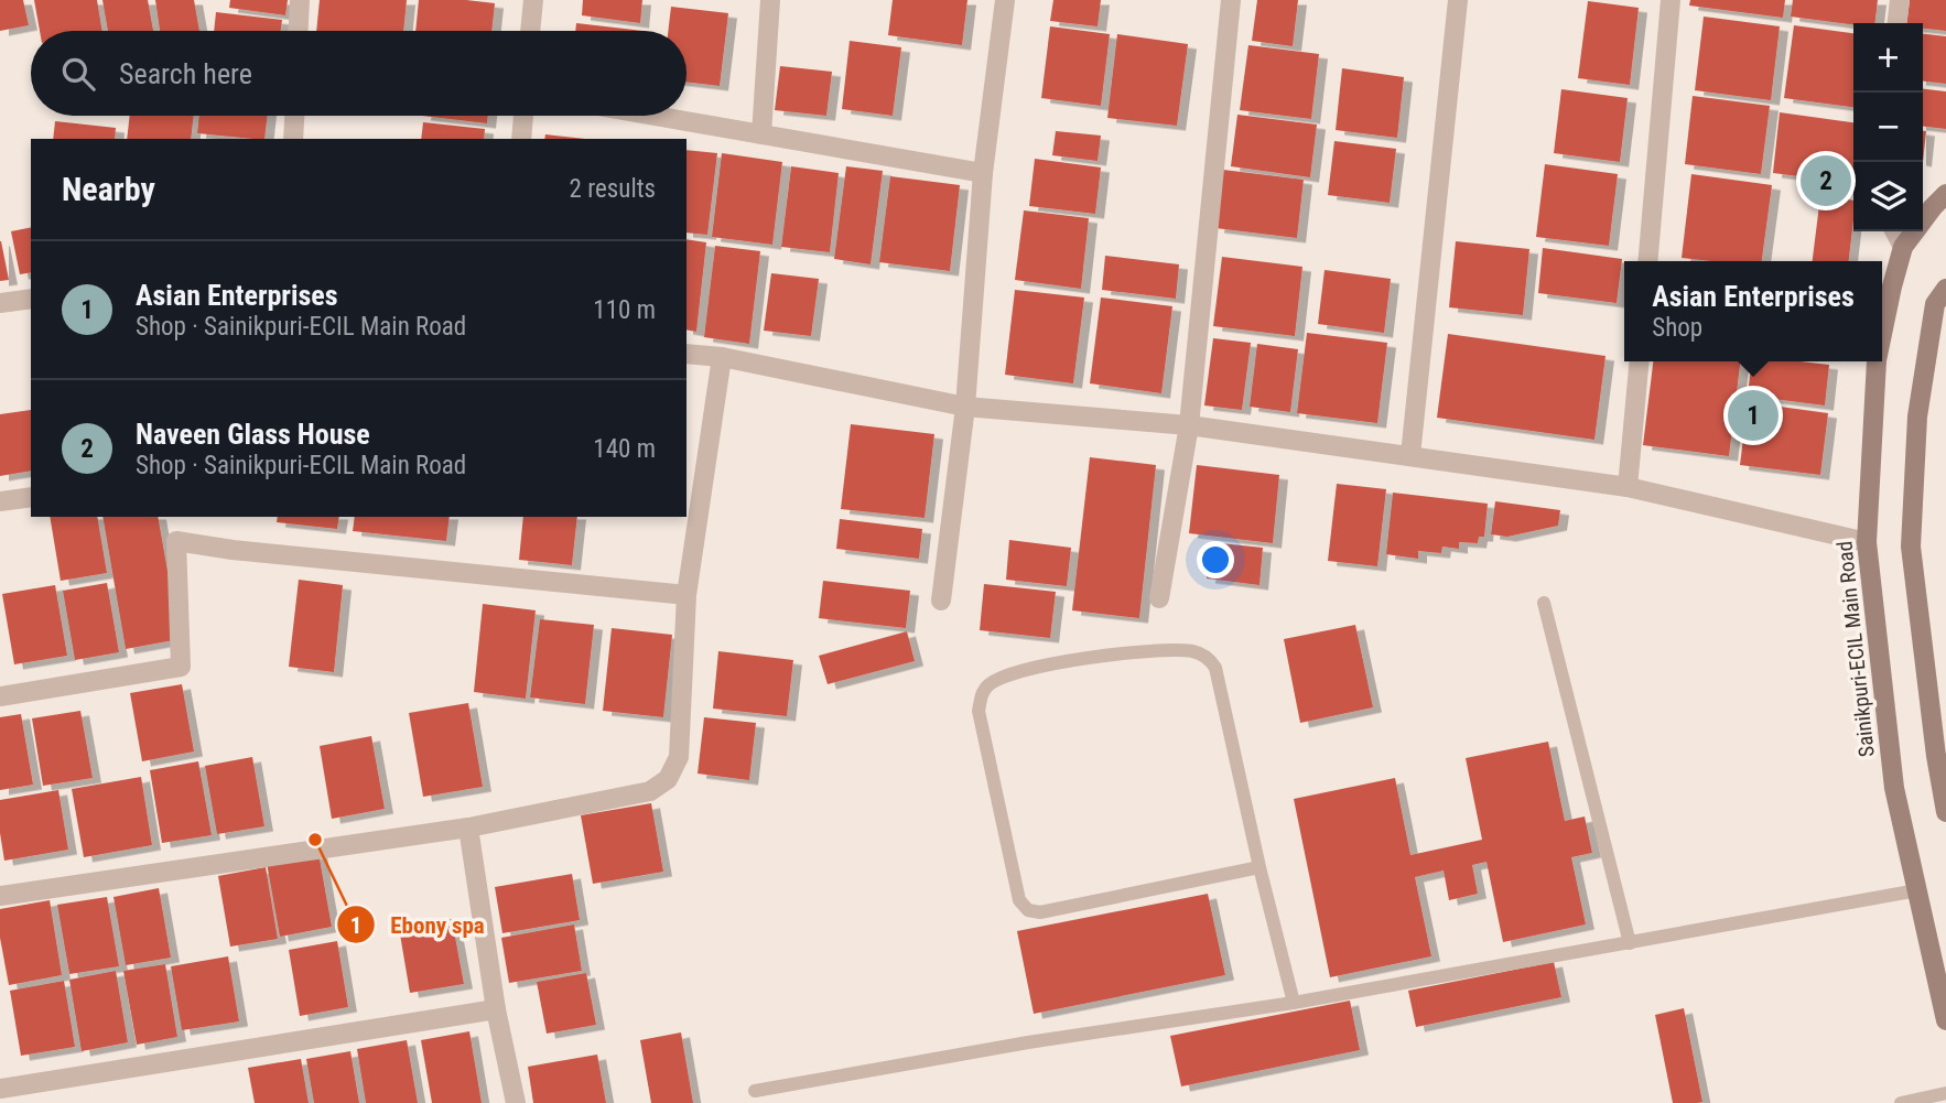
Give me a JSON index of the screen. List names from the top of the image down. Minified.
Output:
{"streets":{"main road":["Sainikpuri-ECIL Main Road"]},"places":["Ebony spa"],"page":{"map_buttons":["+","−"],"search":"Search here","heading":["Nearby","2 results"],"pins":["2","1"],"list":[{"mark":"1","name":"Asian Enterprises","note":"Shop · Sainikpuri-ECIL Main Road","value":"110 m"},{"mark":"2","name":"Naveen Glass House","note":"Shop · Sainikpuri-ECIL Main Road","value":"140 m"}],"popup":["Asian Enterprises","Shop"]}}
